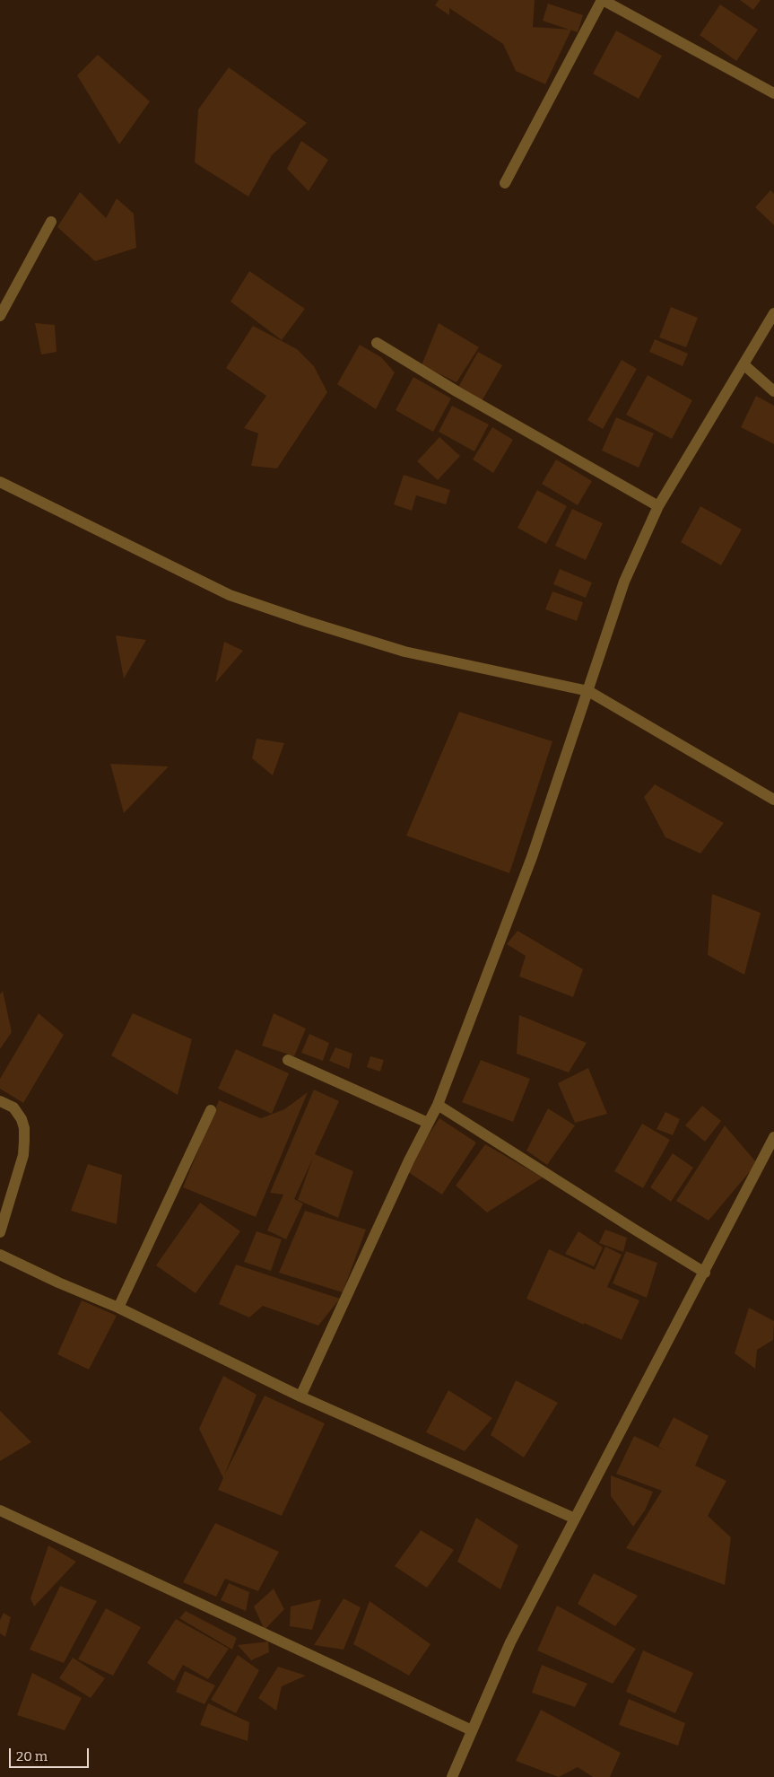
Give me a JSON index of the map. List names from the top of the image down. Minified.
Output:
{"scale_bar":"20 m"}
